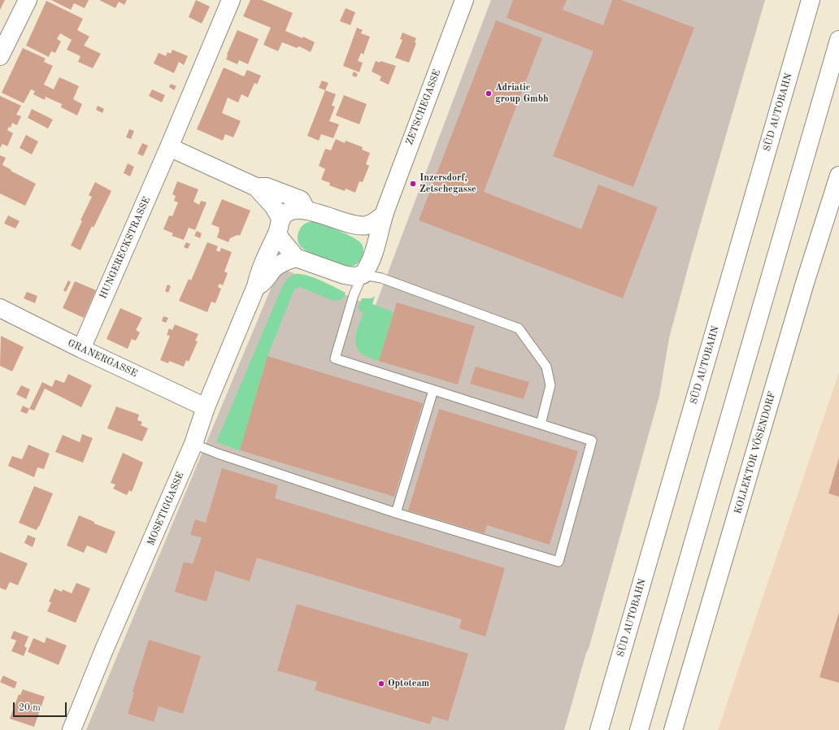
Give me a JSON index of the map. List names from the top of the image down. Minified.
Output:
{"streets":{"main road":["ZETSCHEGASSE","SÜD AUTOBAHN","HUNGERECKSTRASSE","GRANERGASSE","KOLLEKTOR VÖSENDORF","MOSETIGGASSE"]},"crossings":[["HUNGERECKSTRASSE","GRANERGASSE"],["GRANERGASSE","MOSETIGGASSE"]],"places":["Adriatic group Gmbh","Inzersdorf, Zetschegasse","Optoteam"],"scale_bar":"20 m"}
